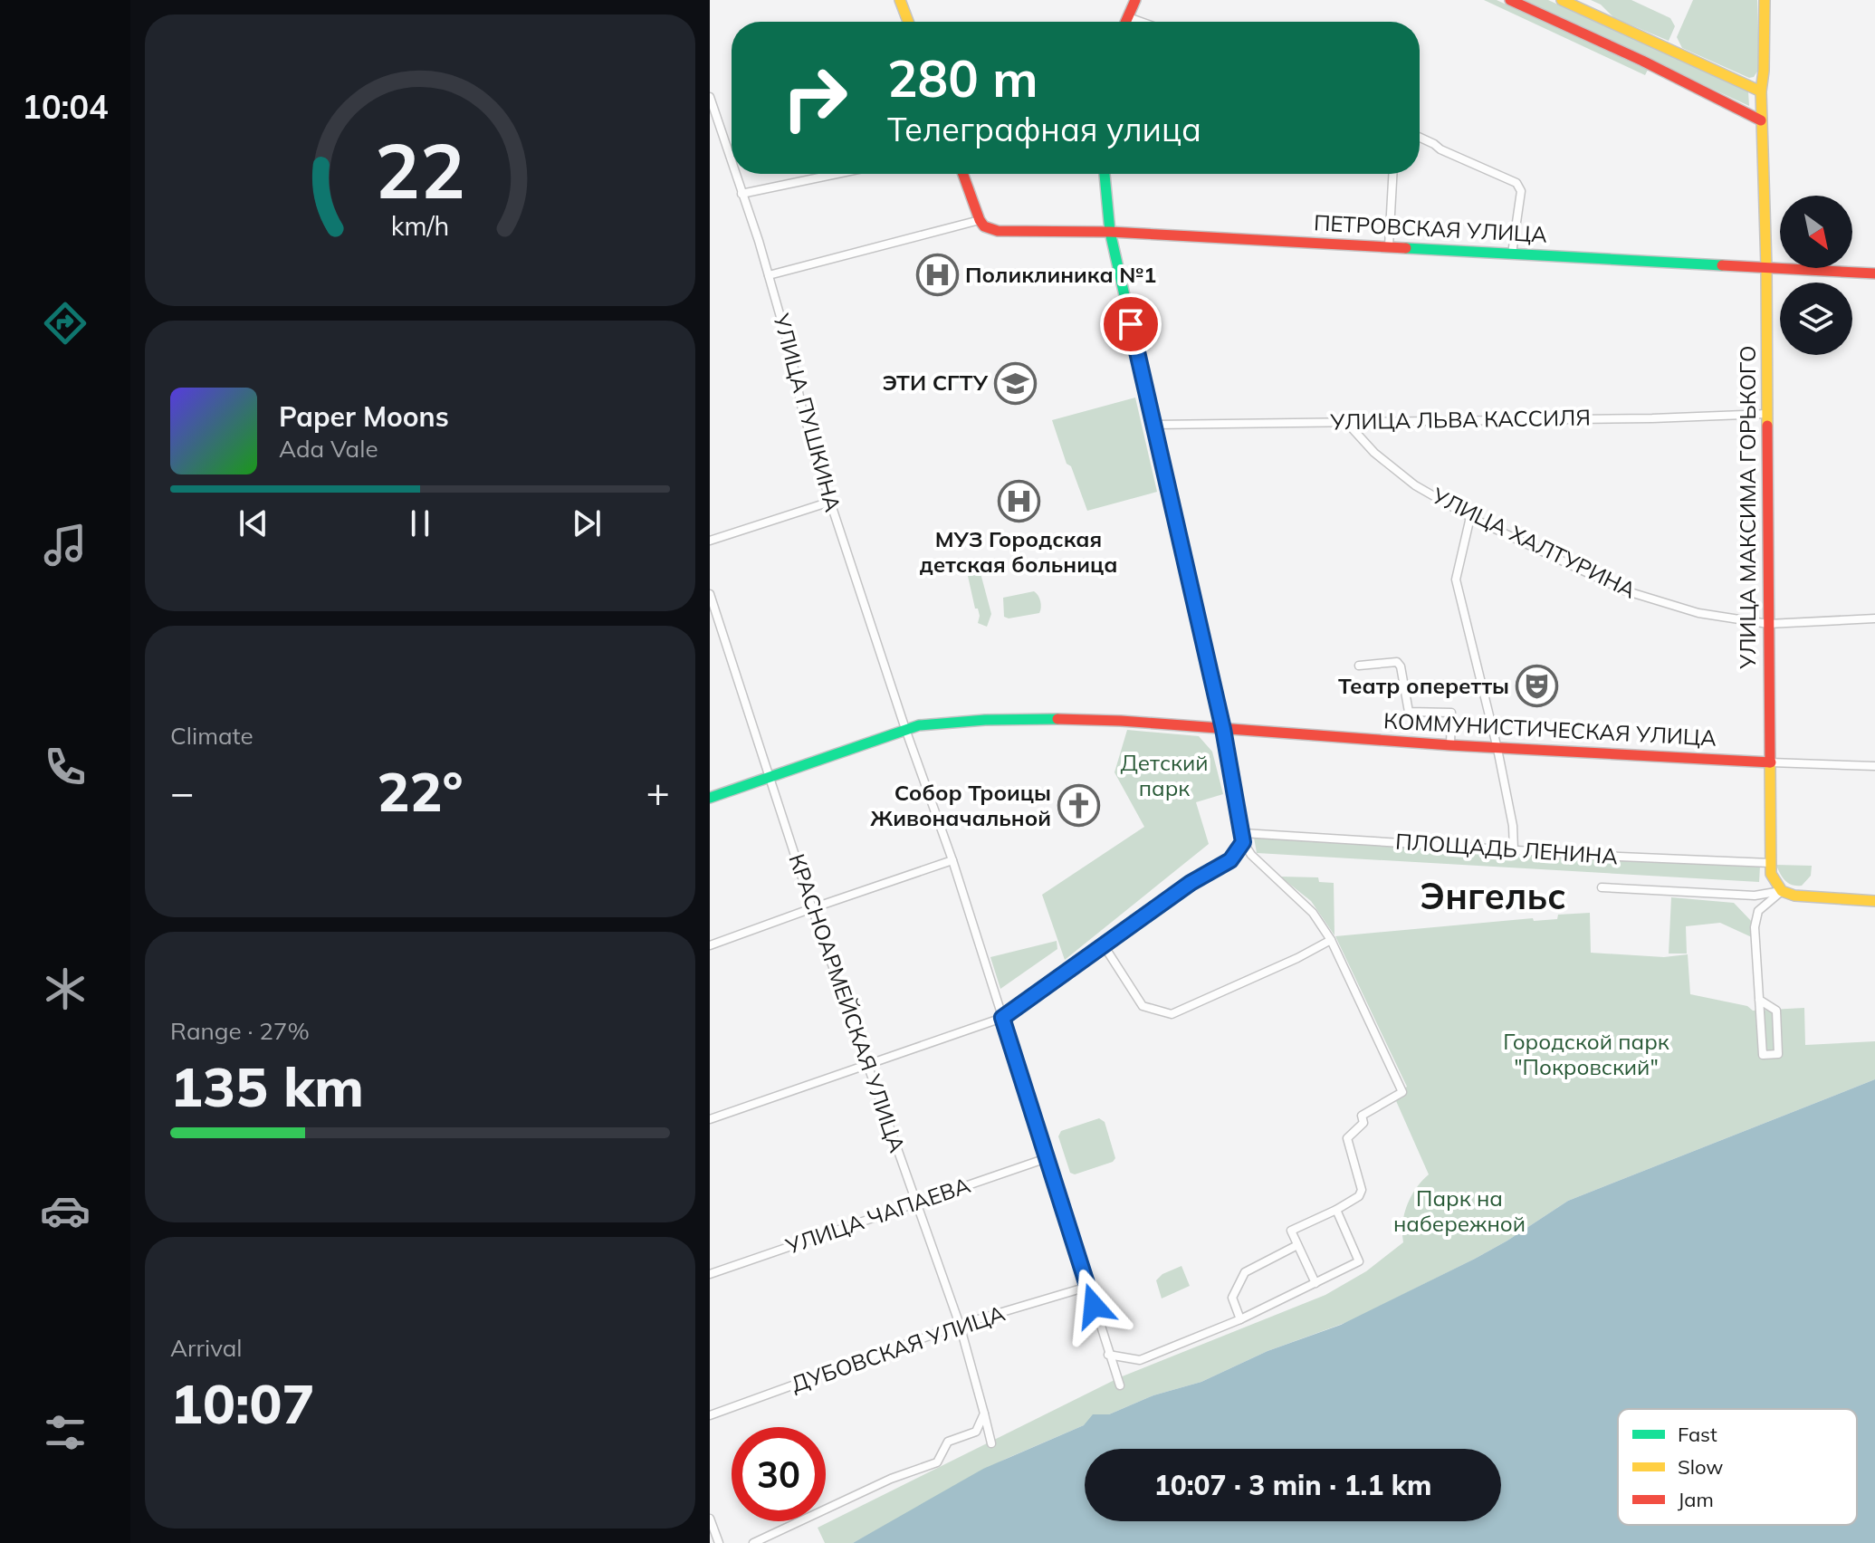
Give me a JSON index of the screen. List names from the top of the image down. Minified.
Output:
{"streets":{"main road":["ПЕТРОВСКАЯ УЛИЦА","УЛИЦА МАКСИМА ГОРЬКОГО","КОММУНИСТИЧЕСКАЯ УЛИЦА"],"street":["УЛИЦА ПУШКИНА","УЛИЦА ЛЬВА КАССИЛЯ","УЛИЦА ХАЛТУРИНА","ПЛОЩАДЬ ЛЕНИНА","КРАСНОАРМЕЙСКАЯ УЛИЦА","УЛИЦА ЧАПАЕВА","ДУБОВСКАЯ УЛИЦА"]},"crossings":[["ПЕТРОВСКАЯ УЛИЦА","УЛИЦА МАКСИМА ГОРЬКОГО"],["УЛИЦА ПУШКИНА","КОММУНИСТИЧЕСКАЯ УЛИЦА"],["УЛИЦА ЛЬВА КАССИЛЯ","УЛИЦА МАКСИМА ГОРЬКОГО"],["УЛИЦА ЛЬВА КАССИЛЯ","УЛИЦА ХАЛТУРИНА"],["УЛИЦА МАКСИМА ГОРЬКОГО","УЛИЦА ХАЛТУРИНА"],["УЛИЦА МАКСИМА ГОРЬКОГО","КОММУНИСТИЧЕСКАЯ УЛИЦА"],["УЛИЦА МАКСИМА ГОРЬКОГО","ПЛОЩАДЬ ЛЕНИНА"],["КОММУНИСТИЧЕСКАЯ УЛИЦА","КРАСНОАРМЕЙСКАЯ УЛИЦА"],["КРАСНОАРМЕЙСКАЯ УЛИЦА","УЛИЦА ЧАПАЕВА"],["КРАСНОАРМЕЙСКАЯ УЛИЦА","ДУБОВСКАЯ УЛИЦА"]],"districts":["Энгельс"],"parks":["Детский парк","Городской парк \"Покровский\"","Парк на набережной"],"places":{"hospital":["Поликлиника №1","МУЗ Городская детская больница"],"school or university":["ЭТИ СГТУ"],"theatre":["Театр оперетты"],"church":["Собор Троицы Живоначальной"]},"legend":["Fast","Slow","Jam"],"north":"bottom right","page":{"tabs":"10:04","turn":["280 m","Телеграфная улица"],"song":["Paper Moons","Ada Vale"],"tile":["Climate",["Range · 27%","135 km"],["Arrival","10:07"]],"heat":["−","22°","+"],"limit":"30","trip":"10:07 · 3 min · 1.1 km","gauge":["22","km/h"]}}
